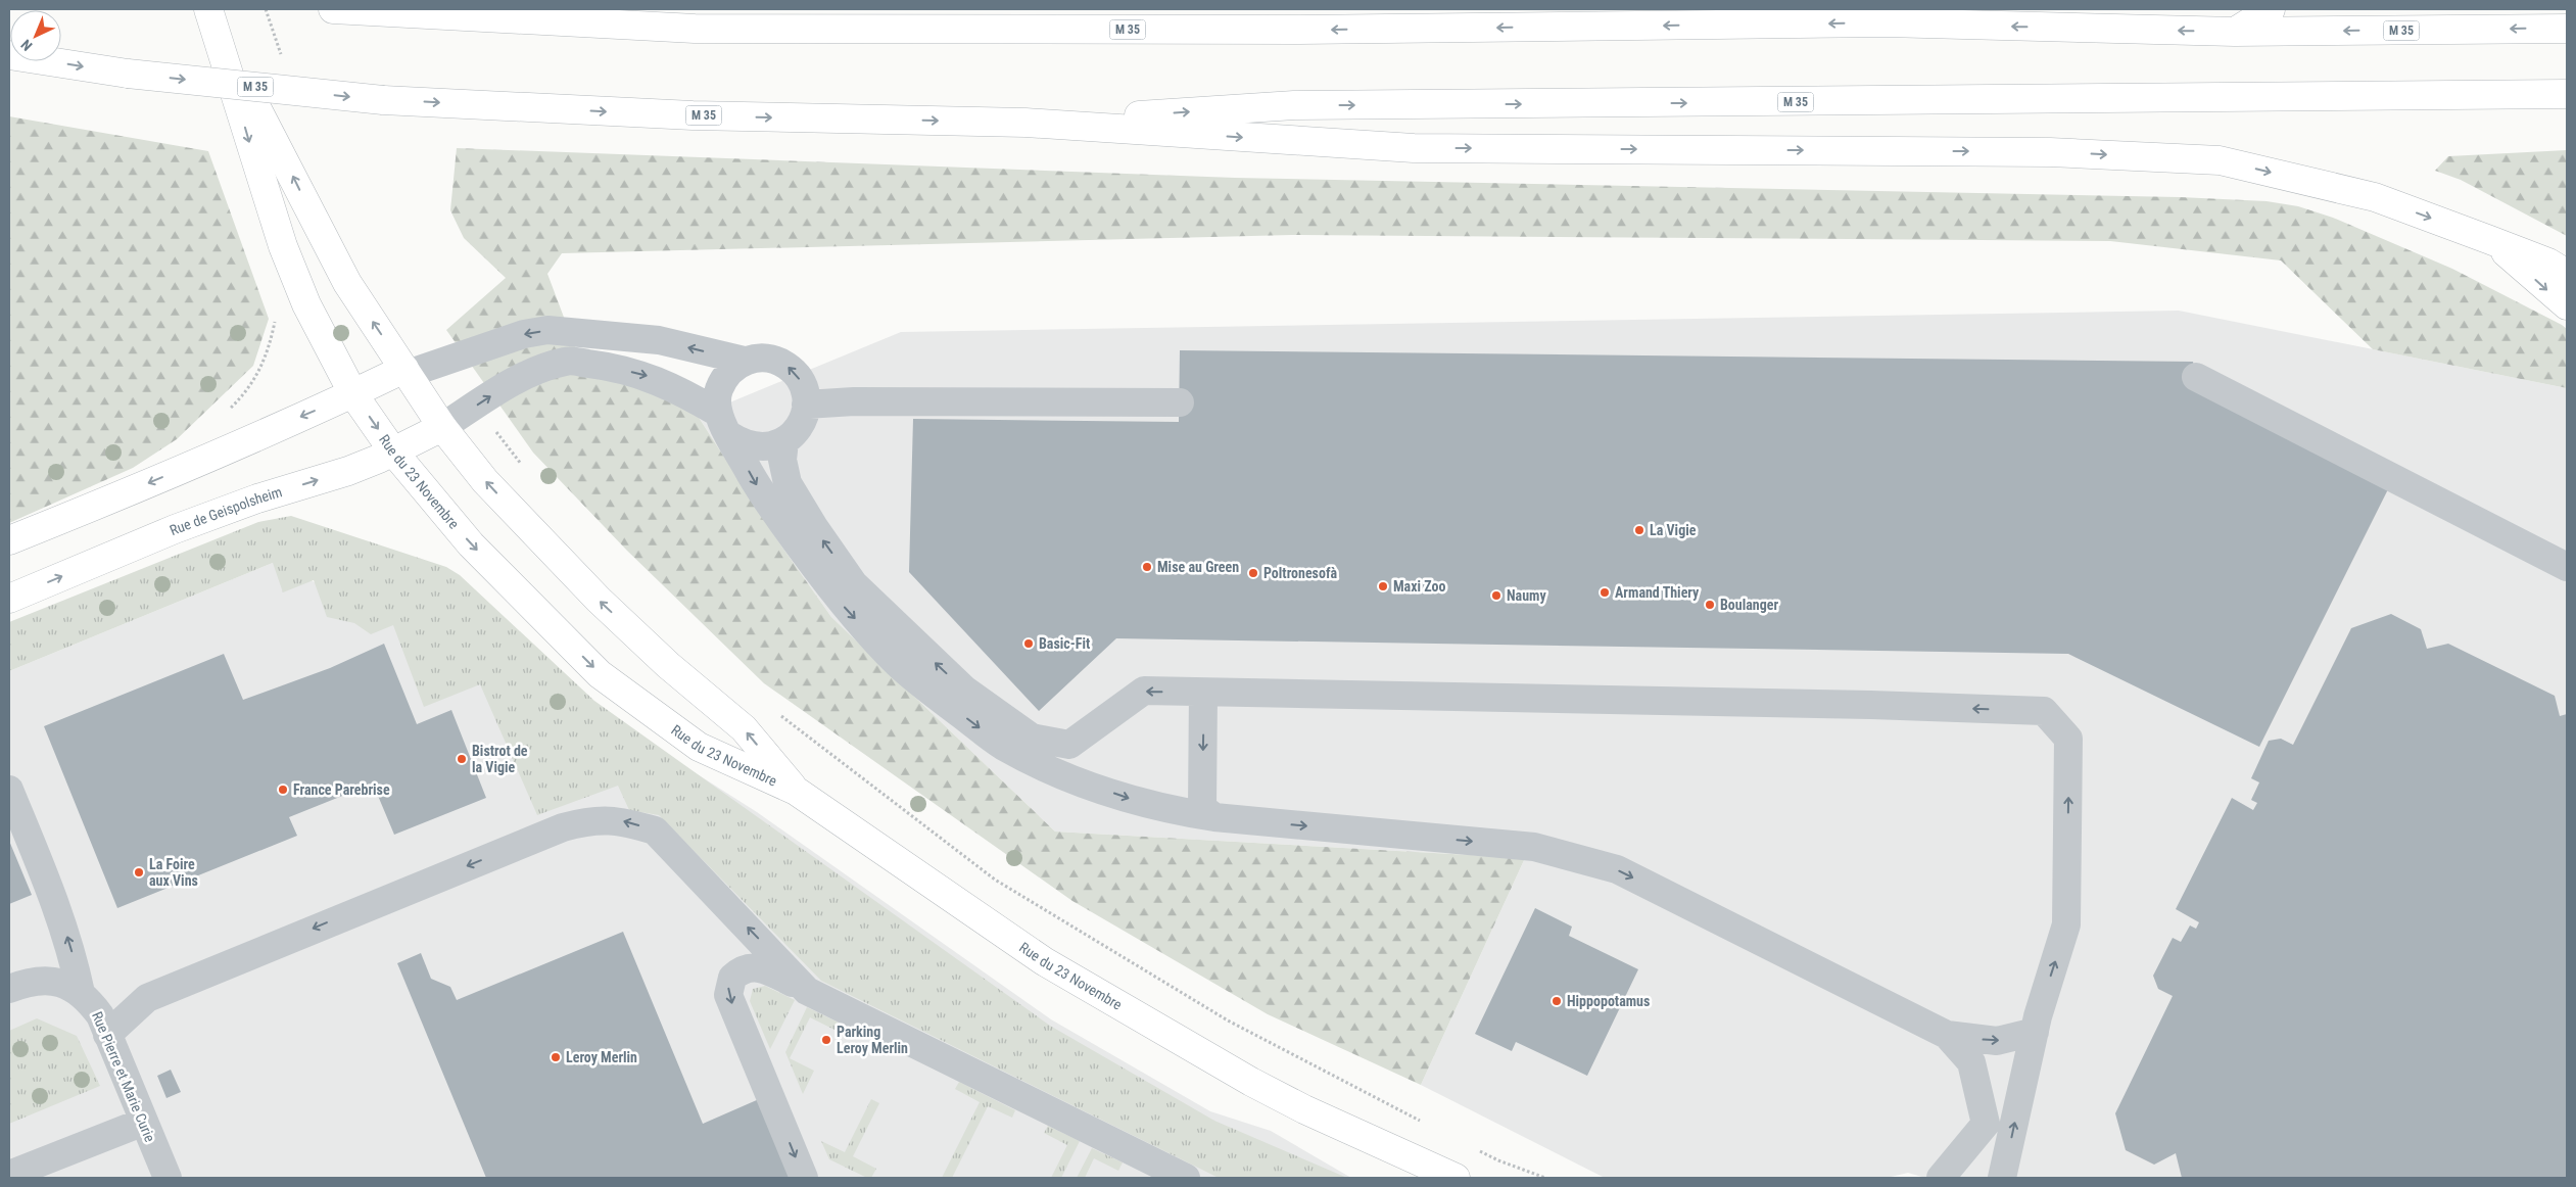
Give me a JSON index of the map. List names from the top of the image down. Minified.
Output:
{"streets":{"main road":["M 35","Rue du 23 Novembre","Rue de Geispolsheim"],"street":["Rue Pierre et Marie Curie"]},"crossings":[["Rue du 23 Novembre","Rue de Geispolsheim"]],"places":["La Vigie","Mise au Green","Poltronesofà","Maxi Zoo","Armand Thiery","Naumy","Boulanger","Basic-Fit","Bistrot de la Vigie","France Parebrise","La Foire aux Vins","Hippopotamus","Parking Leroy Merlin","Leroy Merlin"],"north":"bottom left"}
